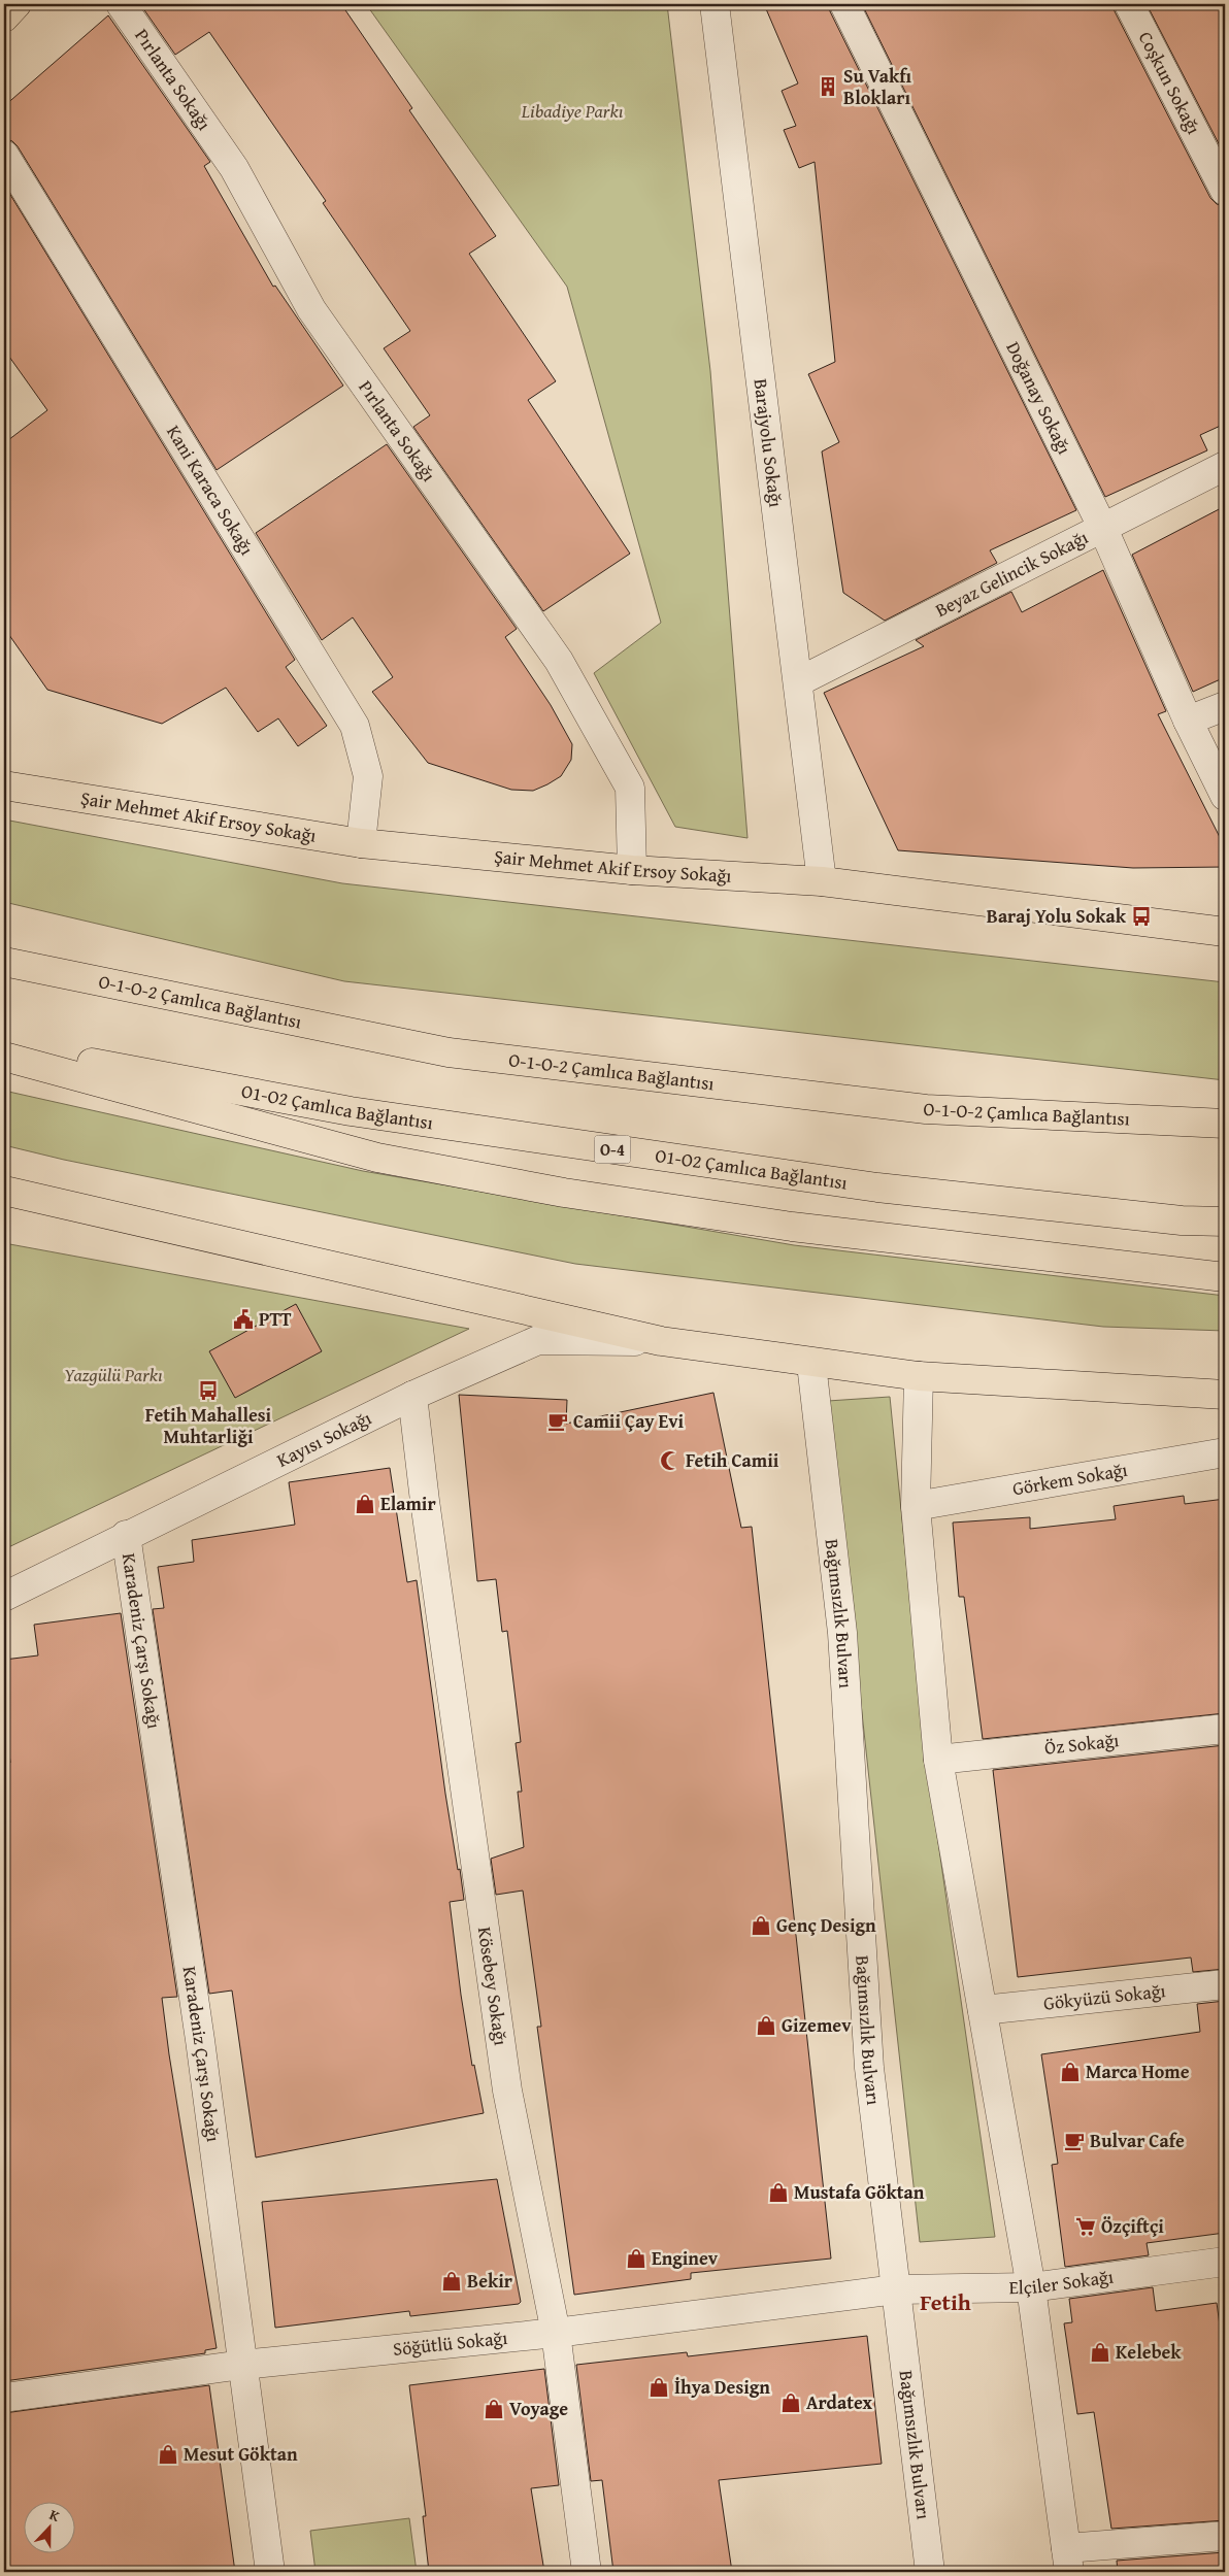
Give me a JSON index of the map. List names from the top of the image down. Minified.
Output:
{"streets":{"main road":["Şair Mehmet Akif Ersoy Sokağı","O-1-O-2 Çamlıca Bağlantısı","O1-O2 Çamlıca Bağlantısı","O-4"],"street":["Pırlanta Sokağı","Coşkun Sokağı","Doğanay Sokağı","Barajyolu Sokağı","Kani Karaca Sokağı","Beyaz Gelincik Sokağı","Kayısı Sokağı","Görkem Sokağı","Bağımsızlık Bulvarı","Karadeniz Çarşı Sokağı","Öz Sokağı","Kösebey Sokağı","Gökyüzü Sokağı","Elçiler Sokağı","Söğütlü Sokağı"]},"crossings":[["Pırlanta Sokağı","Şair Mehmet Akif Ersoy Sokağı"],["Doğanay Sokağı","Beyaz Gelincik Sokağı"],["Barajyolu Sokağı","Beyaz Gelincik Sokağı"],["Barajyolu Sokağı","Şair Mehmet Akif Ersoy Sokağı"],["Kani Karaca Sokağı","Şair Mehmet Akif Ersoy Sokağı"],["Kayısı Sokağı","Karadeniz Çarşı Sokağı"],["Kayısı Sokağı","Kösebey Sokağı"],["Bağımsızlık Bulvarı","Elçiler Sokağı"],["Bağımsızlık Bulvarı","Söğütlü Sokağı"],["Karadeniz Çarşı Sokağı","Söğütlü Sokağı"],["Kösebey Sokağı","Söğütlü Sokağı"],["Elçiler Sokağı","Söğütlü Sokağı"]],"districts":["Fetih"],"parks":["Libadiye Parkı","Yazgülü Parkı"],"places":{"building":["Su Vakfı Blokları"],"bus stop":["Baraj Yolu Sokak","Fetih Mahallesi Muhtarliği"],"public building":["PTT"],"cafe":["Camii Çay Evi","Bulvar Cafe"],"mosque":["Fetih Camii"],"shop":["Elamir","Genç Design","Gizemev","Marca Home","Mustafa Göktan","Enginev","Bekir","Kelebek","İhya Design","Ardatex","Voyage","Mesut Göktan"],"supermarket":["Özçiftçi"]},"north":"top"}
